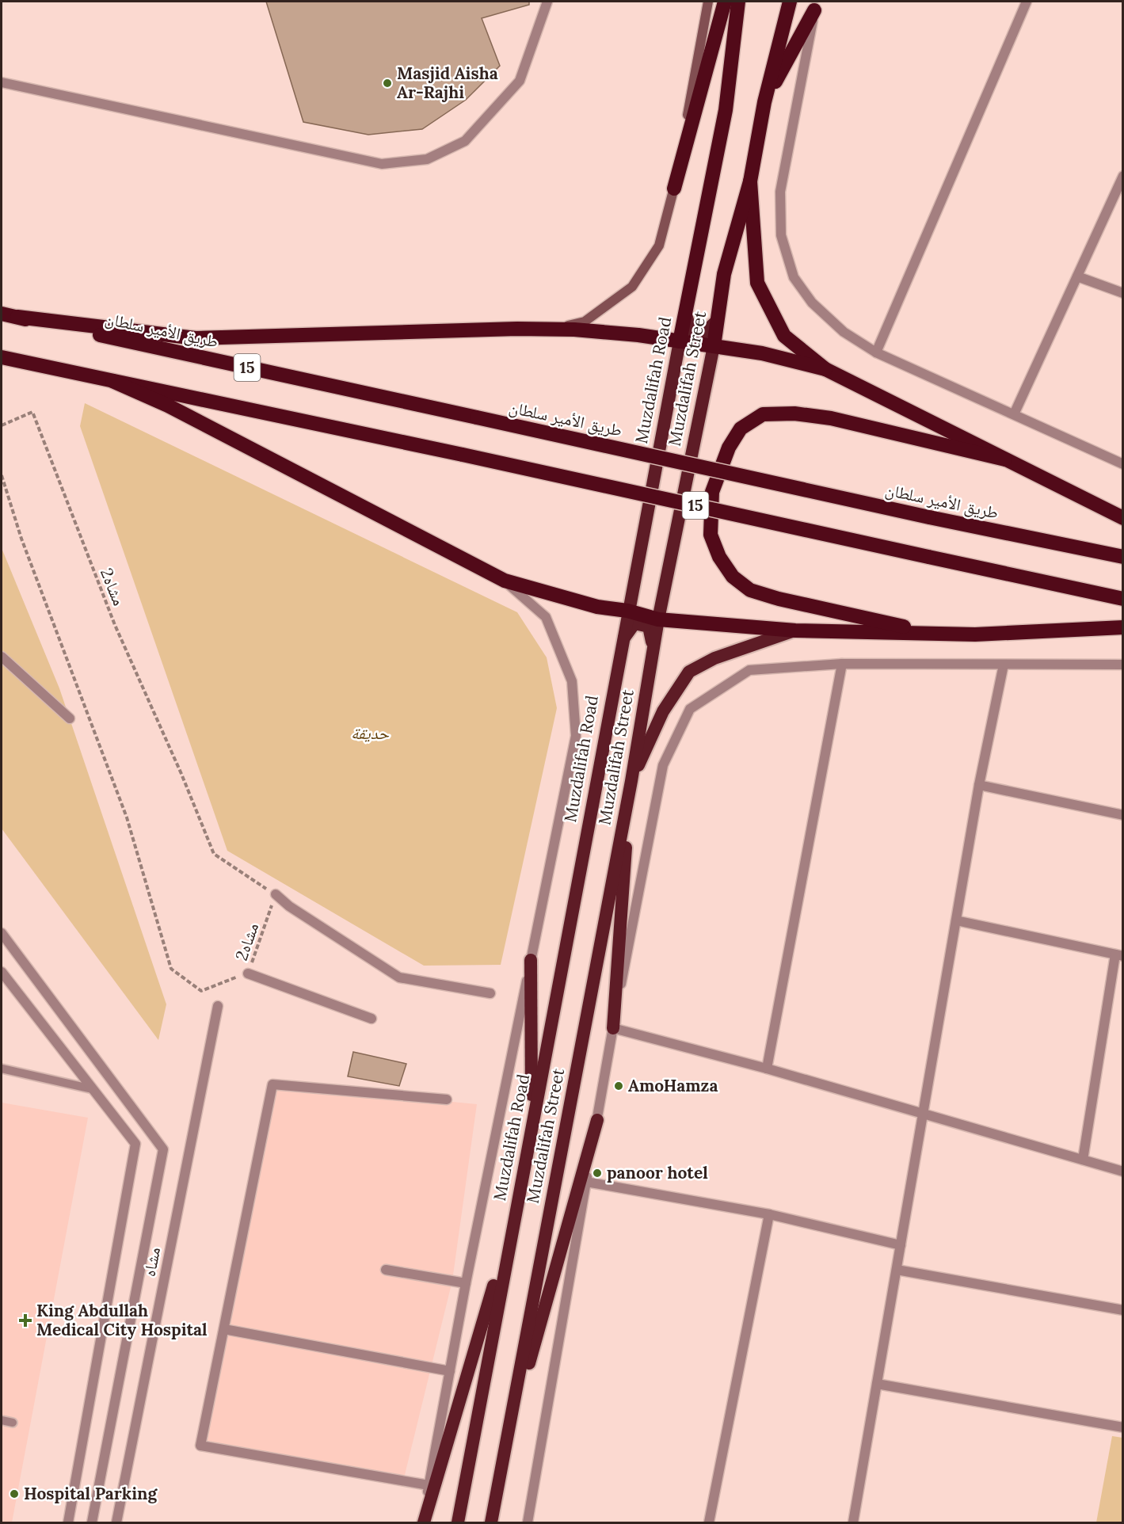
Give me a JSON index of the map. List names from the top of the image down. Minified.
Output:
{"streets":{"highway":["طريق الأمير سلطان","15","Muzdalifah Street","Muzdalifah Road"],"street":["مشاه"],"path":["مشاه2"]},"parks":["حديقة"],"places":{"other":["Masjid Aisha Ar-Rajhi","AmoHamza","panoor hotel","Hospital Parking"],"health":["King Abdullah Medical City Hospital"]}}
